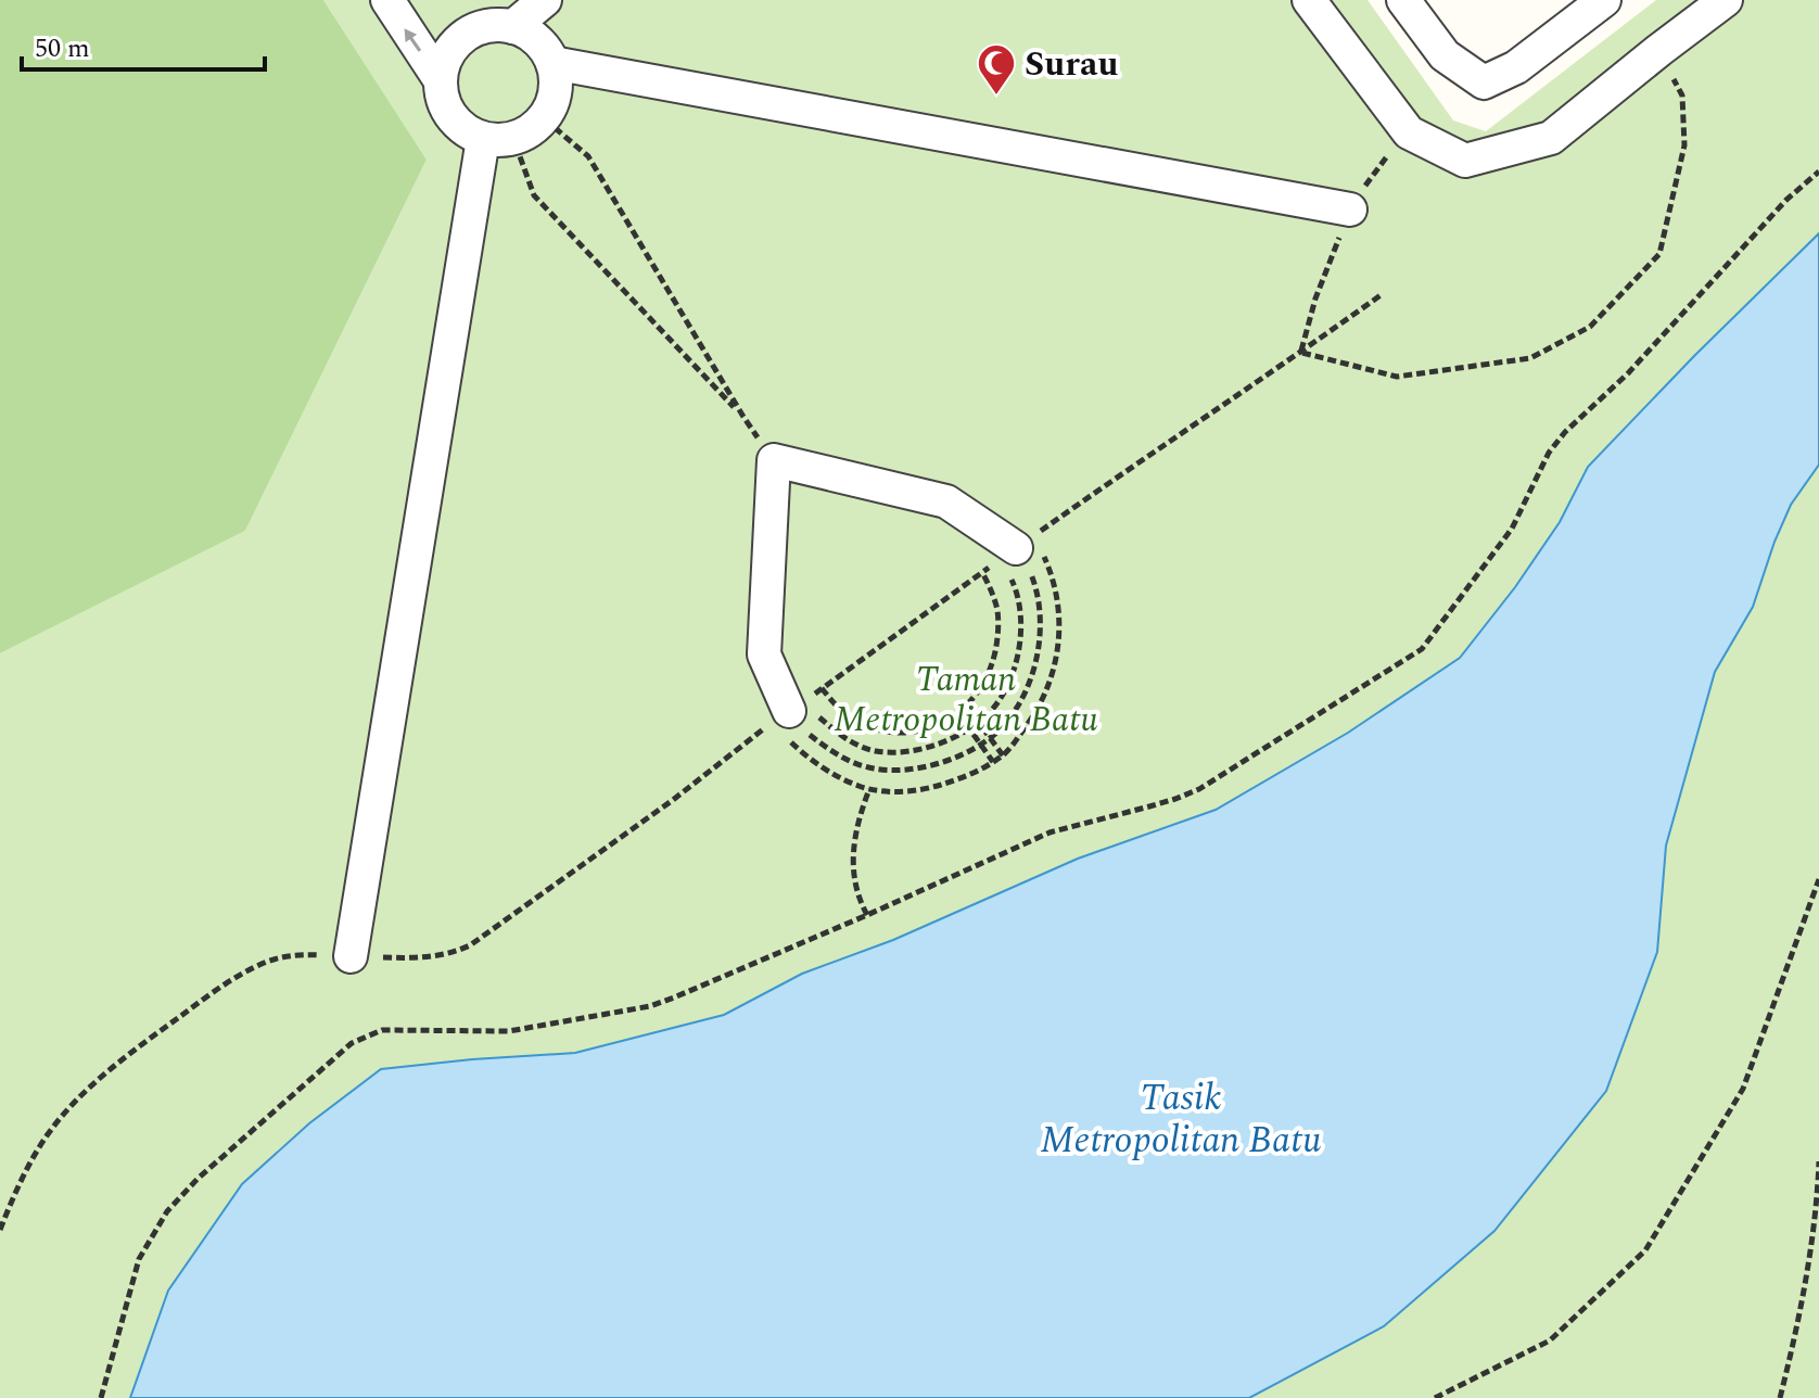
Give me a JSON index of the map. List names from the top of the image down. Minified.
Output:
{"water":["Tasik Metropolitan Batu"],"parks":["Taman Metropolitan Batu"],"places":{"mosque":["Surau"]},"scale_bar":"50 m"}
